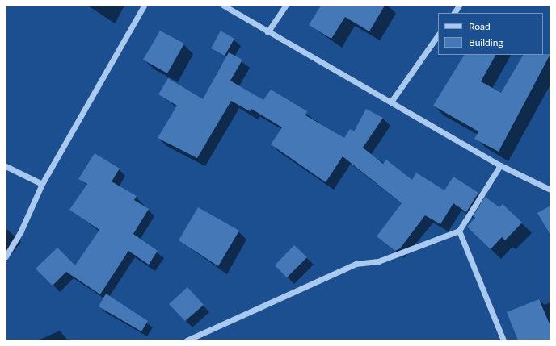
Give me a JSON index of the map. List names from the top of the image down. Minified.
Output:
{"legend":["Road","Building"]}
